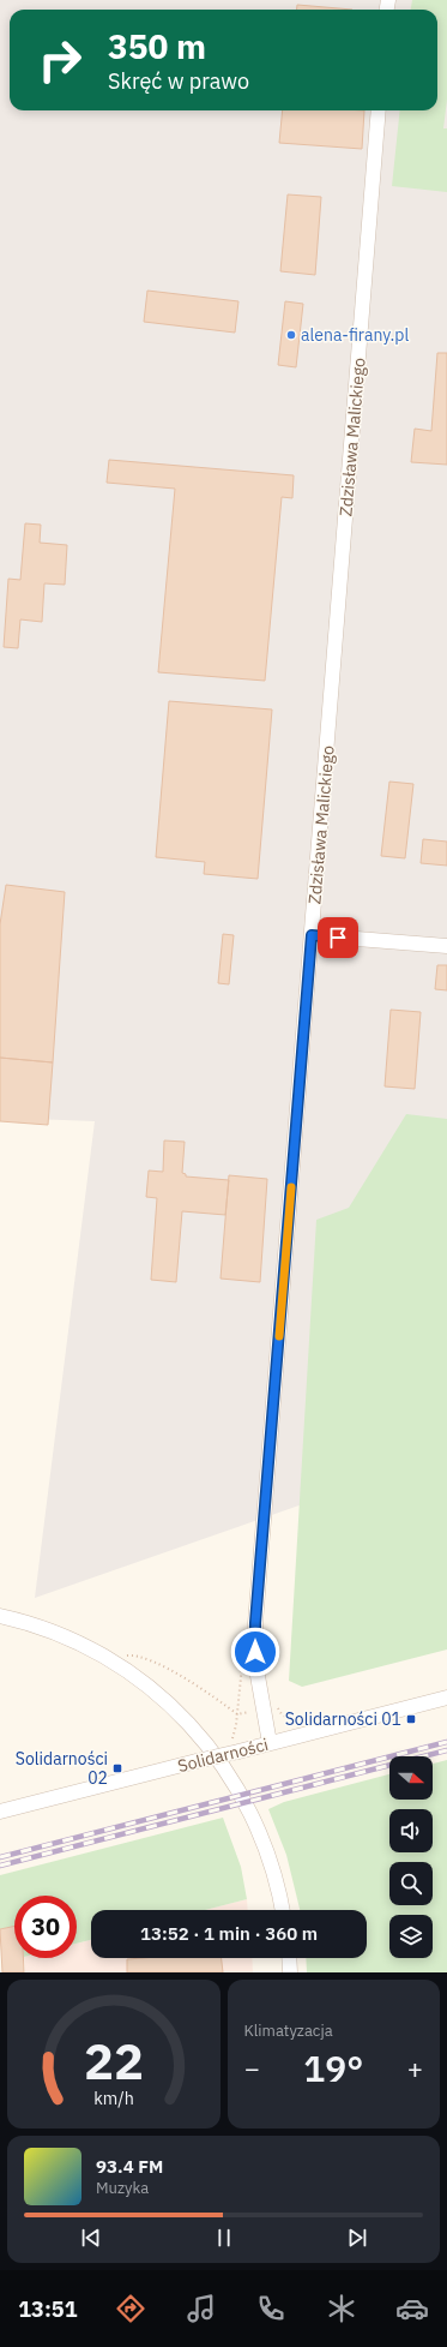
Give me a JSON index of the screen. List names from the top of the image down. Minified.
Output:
{"streets":{"street":["Zdzisława Malickiego","Solidarności"]},"crossings":[["Zdzisława Malickiego","Solidarności"]],"places":{"other":["alena-firany.pl"],"transit":["Solidarności 01","Solidarności 02"]},"north":"right","page":{"turn":["350 m","Skręć w prawo"],"limit":"30","trip":"13:52 · 1 min · 360 m","tile":"Klimatyzacja","heat":["−","19°","+"],"song":["93.4 FM","Muzyka"],"tabs":"13:51","gauge":["22","km/h"]}}
